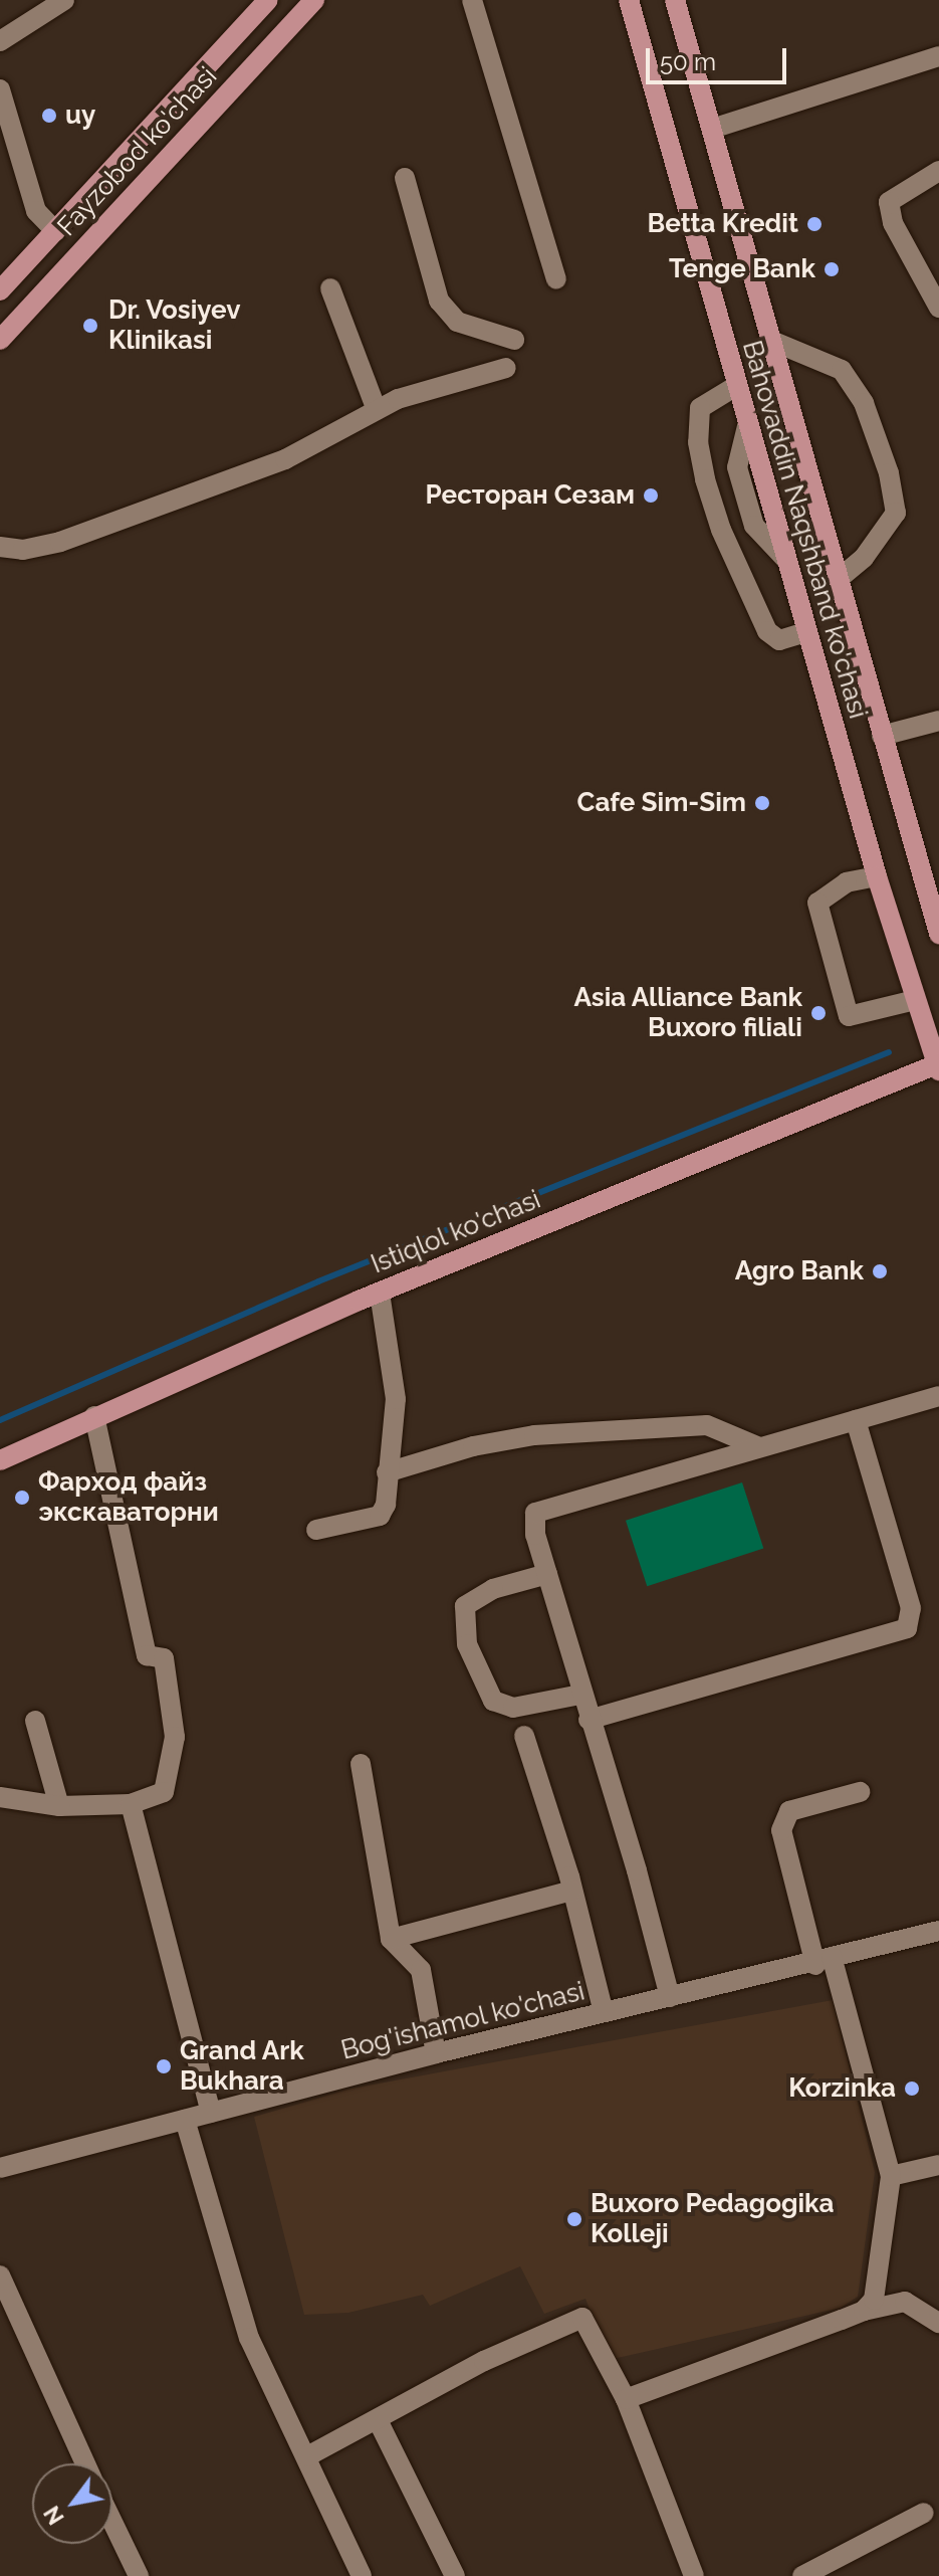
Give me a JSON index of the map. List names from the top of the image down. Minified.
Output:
{"streets":{"main road":["Fayzobod ko'chasi","Bahovaddin Naqshband ko'chasi","Istiqlol ko'chasi"],"street":["Bog'ishamol ko'chasi"]},"crossings":[["Bahovaddin Naqshband ko'chasi","Istiqlol ko'chasi"]],"places":["uy","Betta Kredit","Tenge Bank","Dr. Vosiyev Klinikasi","Ресторан Сезам","Cafe Sim-Sim","Asia Alliance Bank Buxoro filiali","Agro Bank","Фарход файз экскаваторни","Grand Ark Bukhara","Korzinka","Buxoro Pedagogika Kolleji"],"scale_bar":"50 m","north":"bottom left"}
